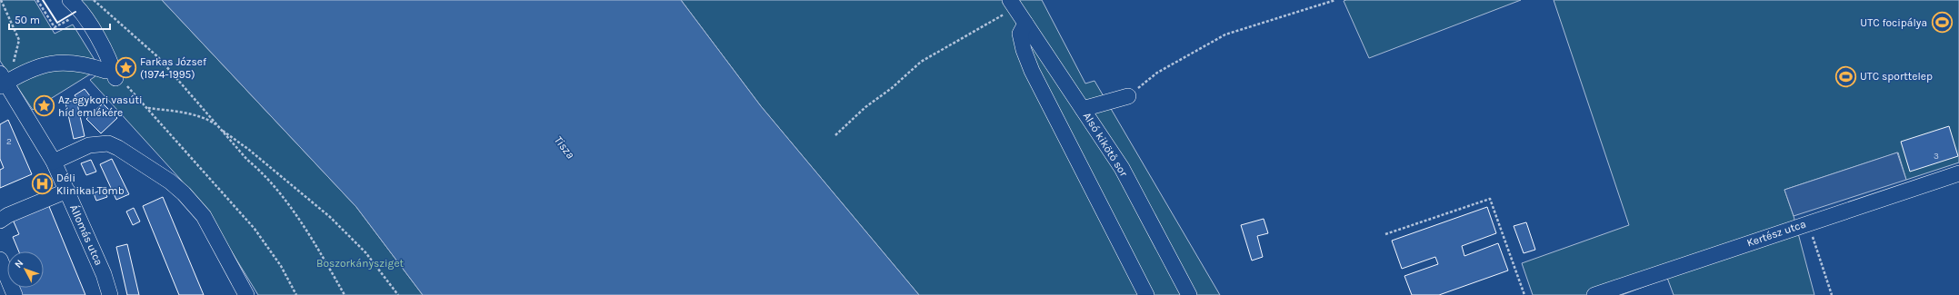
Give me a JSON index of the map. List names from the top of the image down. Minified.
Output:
{"streets":{"street":["Alsó kikötő sor","Kertész utca","Állomás utca"]},"water":["Tisza"],"parks":["Boszorkánysziget"],"places":{"sports":["UTC focipálya","UTC sporttelep"],"place":["Farkas József (1974-1995)","Az egykori vasúti híd emlékére"],"hospital":["Déli Klinikai Tömb"]},"house_numbers":["2","3"],"scale_bar":"50 m","north":"top left"}
